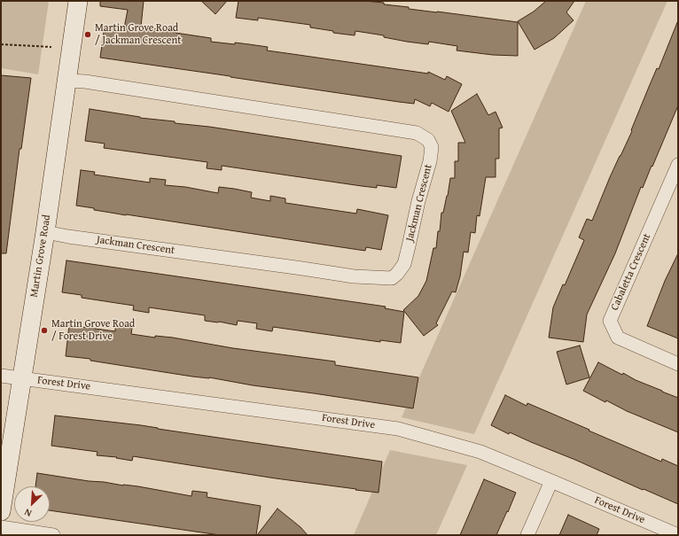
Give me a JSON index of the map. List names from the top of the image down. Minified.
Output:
{"streets":{"street":["Jackman Crescent","Martin Grove Road","Cabaletta Crescent","Forest Drive"]},"crossings":[["Jackman Crescent","Martin Grove Road"],["Martin Grove Road","Forest Drive"]],"places":["Martin Grove Road / Jackman Crescent","Martin Grove Road / Forest Drive"],"north":"bottom left"}
